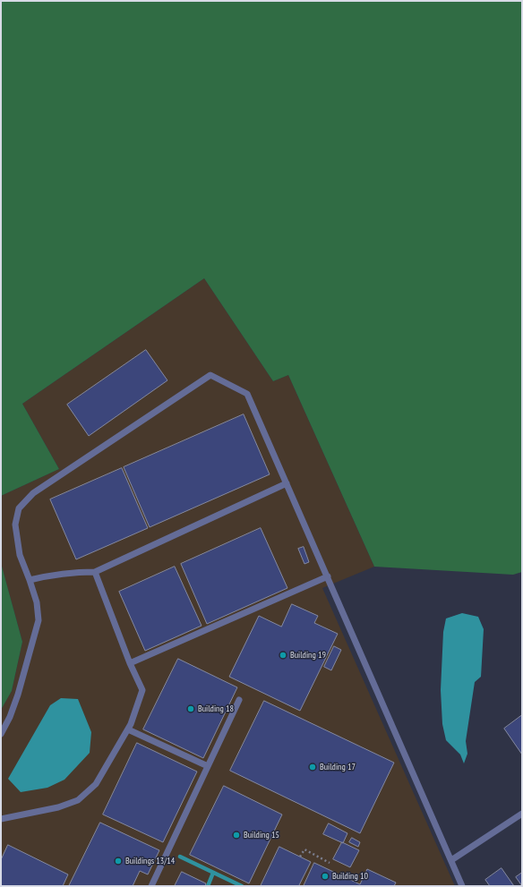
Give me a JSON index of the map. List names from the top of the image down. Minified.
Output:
{"places":["Building 19","Building 18","Building 17","Building 15","Buildings 13/14","Building 10"]}
